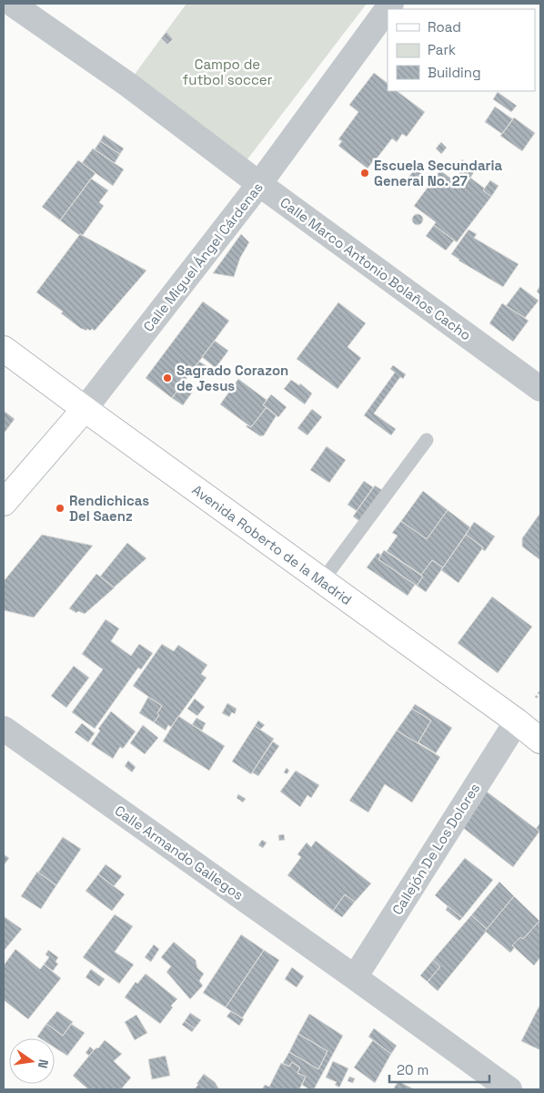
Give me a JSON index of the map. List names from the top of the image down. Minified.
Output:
{"streets":{"main road":["Calle Miguel Ángel Cárdenas","Avenida Roberto de la Madrid"],"street":["Calle Marco Antonio Bolaños Cacho","Callejón De Los Dolores","Calle Armando Gallegos"]},"crossings":[["Calle Miguel Ángel Cárdenas","Calle Marco Antonio Bolaños Cacho"],["Calle Miguel Ángel Cárdenas","Avenida Roberto de la Madrid"],["Avenida Roberto de la Madrid","Callejón De Los Dolores"],["Callejón De Los Dolores","Calle Armando Gallegos"]],"parks":["Campo de futbol soccer"],"places":["Escuela Secundaria General No. 27","Sagrado Corazon de Jesus","Rendichicas Del Saenz"],"legend":["Road","Park","Building"],"scale_bar":"20 m","north":"right"}
